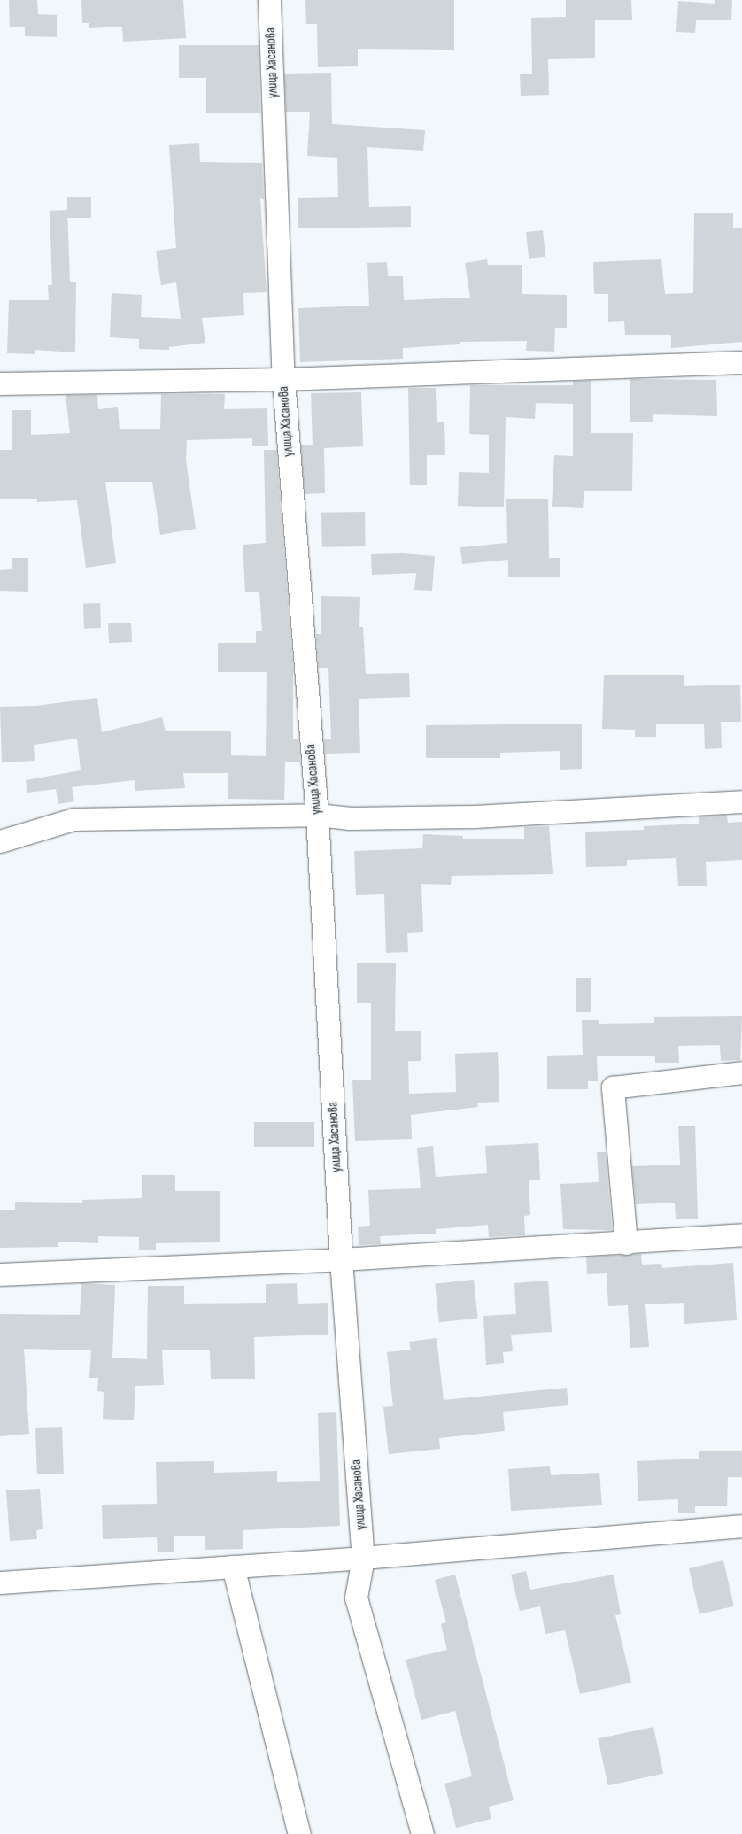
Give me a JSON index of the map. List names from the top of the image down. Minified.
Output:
{"streets":{"street":["улица Хасанова"]}}
